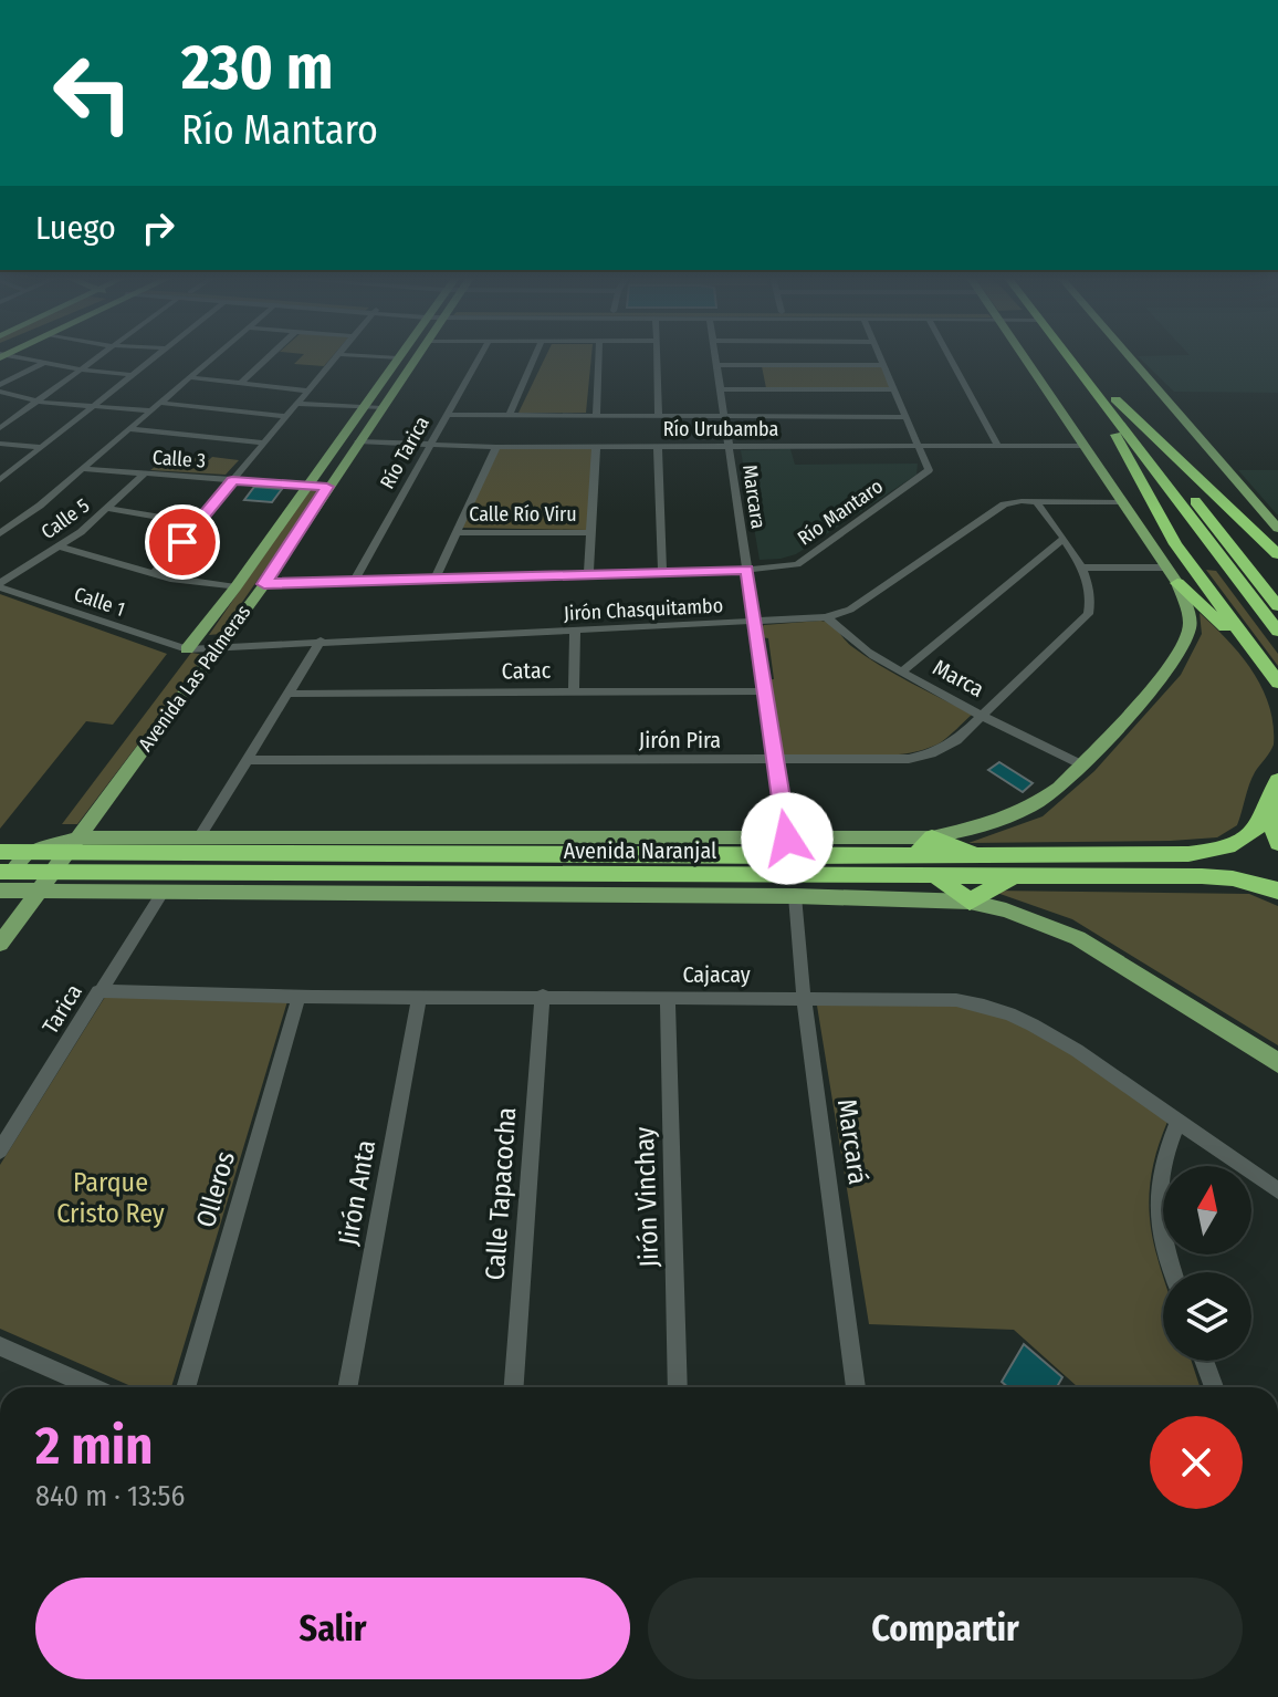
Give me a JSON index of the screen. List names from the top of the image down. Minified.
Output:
{"streets":{"highway":["Avenida Naranjal"],"main road":["Avenida Las Palmeras"],"street":["Río Urubamba","Río Tarica","Calle 3","Marcara","Río Mantaro","Calle Río Viru","Calle 5","Calle 1","Jirón Chasquitambo","Catac","Marca","Jirón Pira","Cajacay","Tarica","Marcará","Olleros","Jirón Anta","Calle Tapacocha","Jirón Vinchay"]},"crossings":[["Río Urubamba","Río Tarica"],["Río Urubamba","Marcara"],["Río Urubamba","Río Mantaro"],["Río Urubamba","Avenida Las Palmeras"],["Río Tarica","Río Mantaro"],["Calle 3","Calle 5"],["Calle 3","Avenida Las Palmeras"],["Marcara","Río Mantaro"],["Marcara","Jirón Chasquitambo"],["Marcara","Catac"],["Marcara","Jirón Pira"],["Marcara","Avenida Naranjal"],["Río Mantaro","Avenida Las Palmeras"],["Calle 5","Calle 1"],["Calle 1","Jirón Chasquitambo"],["Calle 1","Avenida Las Palmeras"],["Jirón Chasquitambo","Avenida Las Palmeras"],["Jirón Chasquitambo","Marca"],["Jirón Chasquitambo","Jirón Pira"],["Avenida Las Palmeras","Avenida Naranjal"],["Marca","Jirón Pira"],["Marca","Avenida Naranjal"],["Avenida Naranjal","Tarica"],["Avenida Naranjal","Marcará"],["Cajacay","Tarica"],["Cajacay","Marcará"],["Cajacay","Olleros"],["Cajacay","Jirón Anta"],["Cajacay","Calle Tapacocha"],["Cajacay","Jirón Vinchay"]],"parks":["Parque Cristo Rey"],"north":"top","page":{"turn":["230 m","Río Mantaro"],"then":"Luego","heading":["2 min","840 m · 13:56"],"buttons":["Salir","Compartir"]}}
